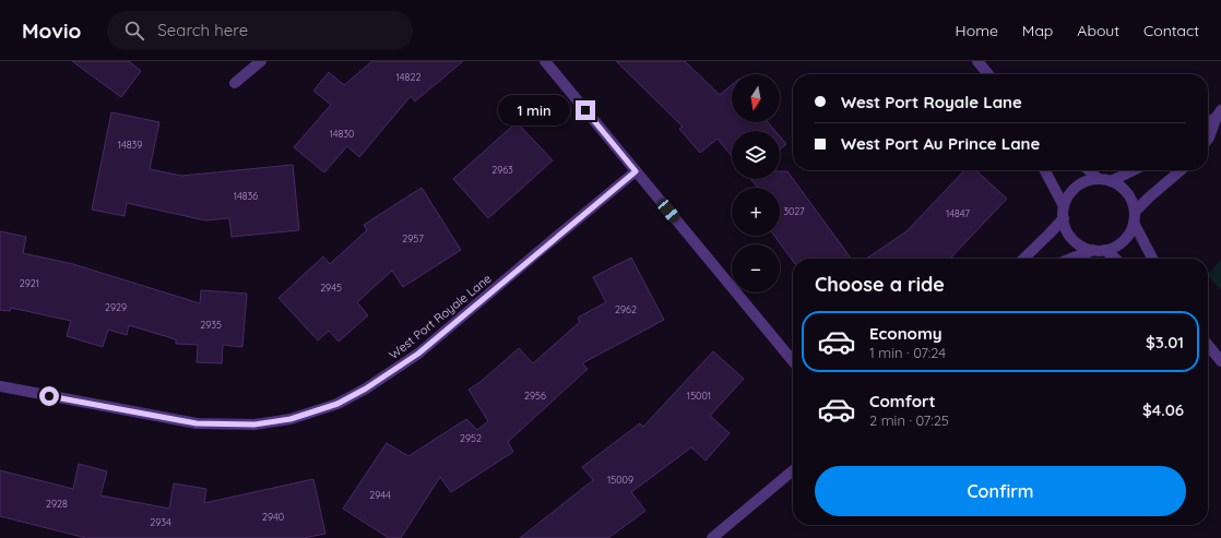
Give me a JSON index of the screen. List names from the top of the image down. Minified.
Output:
{"streets":{"street":["West Port Royale Lane"]},"house_numbers":["14822","14830","14839","2963","14836","3027","14847","2957","2921","2945","2929","2962","2935","2956","15001","2952","15009","2944","2928","2940","2934"],"north":"bottom","page":{"header":"Movio","search":"Search here","nav":["Home","Map","About","Contact"],"map_buttons":["+","−"],"banner":["West Port Royale Lane","West Port Au Prince Lane"],"bubble":"1 min","heading":"Choose a ride","list":[{"name":"Economy","note":"1 min · 07:24","value":"$3.01"},{"name":"Comfort","note":"2 min · 07:25","value":"$4.06"}],"buttons":"Confirm"}}
